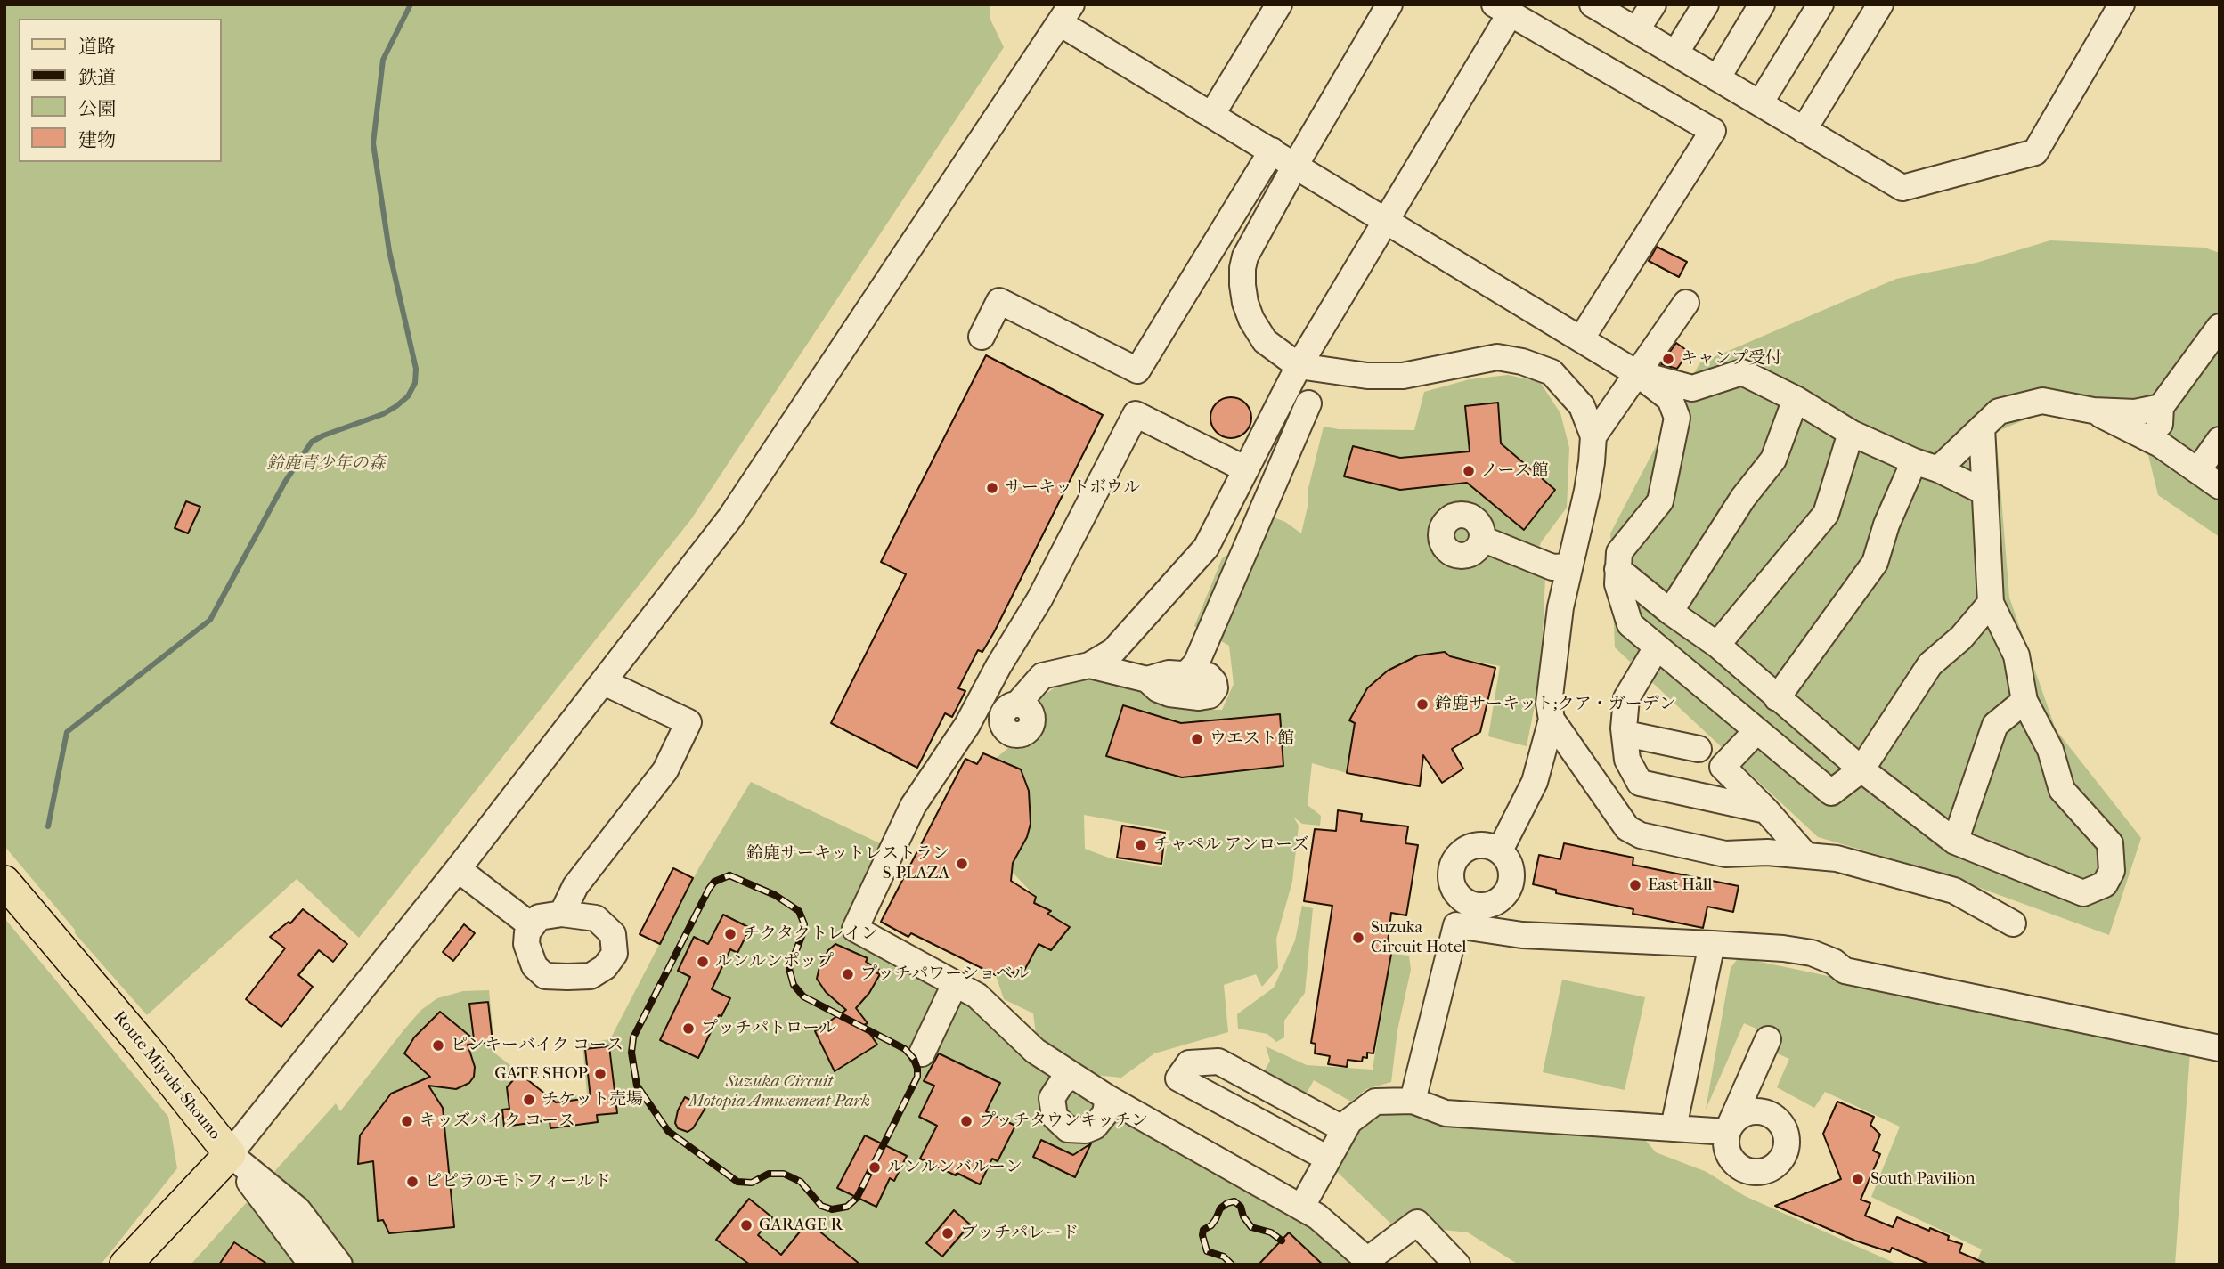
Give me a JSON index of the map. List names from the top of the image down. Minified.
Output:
{"streets":{"main road":["Route Miyuki-Shouno"]},"parks":["鈴鹿青少年の森","Suzuka Circuit Motopia Amusement Park"],"places":["キャンプ受付","ノース館","サーキットボウル","鈴鹿サーキット;クア・ガーデン","ウエスト館","チャペル アンローズ","鈴鹿サーキットレストラン S-PLAZA","East Hall","チクタクトレイン","Suzuka Circuit Hotel","ルンルンポップ","プッチパワーショベル","プッチパトロール","ピンキーバイク コース","GATE SHOP","チケット売場","キッズバイク コース","プッチタウンキッチン","ルンルンバルーン","South Pavilion","ピピラのモトフィールド","GARAGE R","プッチパレード"],"legend":["道路","鉄道","公園","建物"]}
